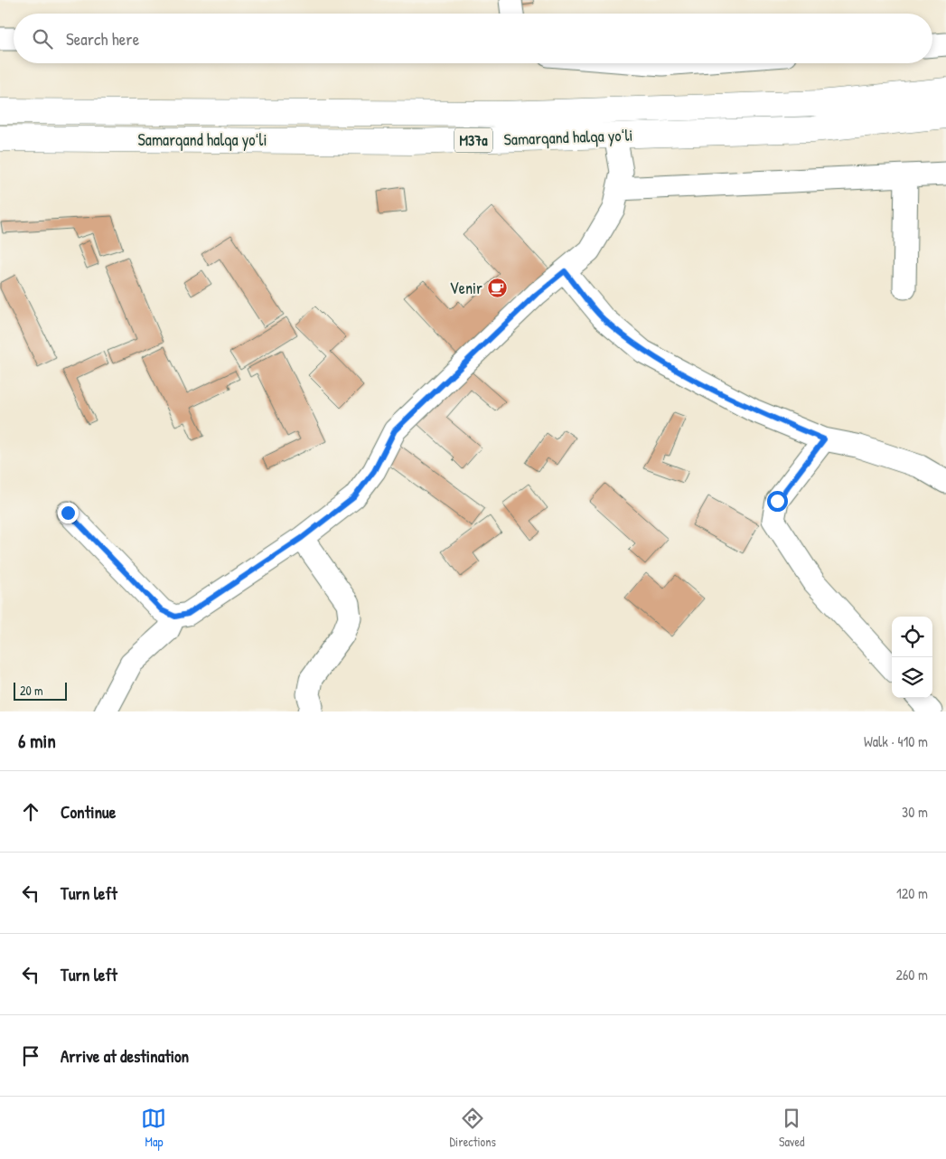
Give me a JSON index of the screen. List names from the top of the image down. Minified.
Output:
{"streets":{"highway":["Samarqand halqa yoʻli","M37a"]},"places":{"cafe":["Venir"]},"scale_bar":"20 m","page":{"search":"Search here","scale":"20 m","heading":["6 min","Walk · 410 m"],"list":[["Continue","30 m"],["Turn left","120 m"],["Turn left","260 m"],"Arrive at destination"],"nav":["Map","Directions","Saved"]}}
